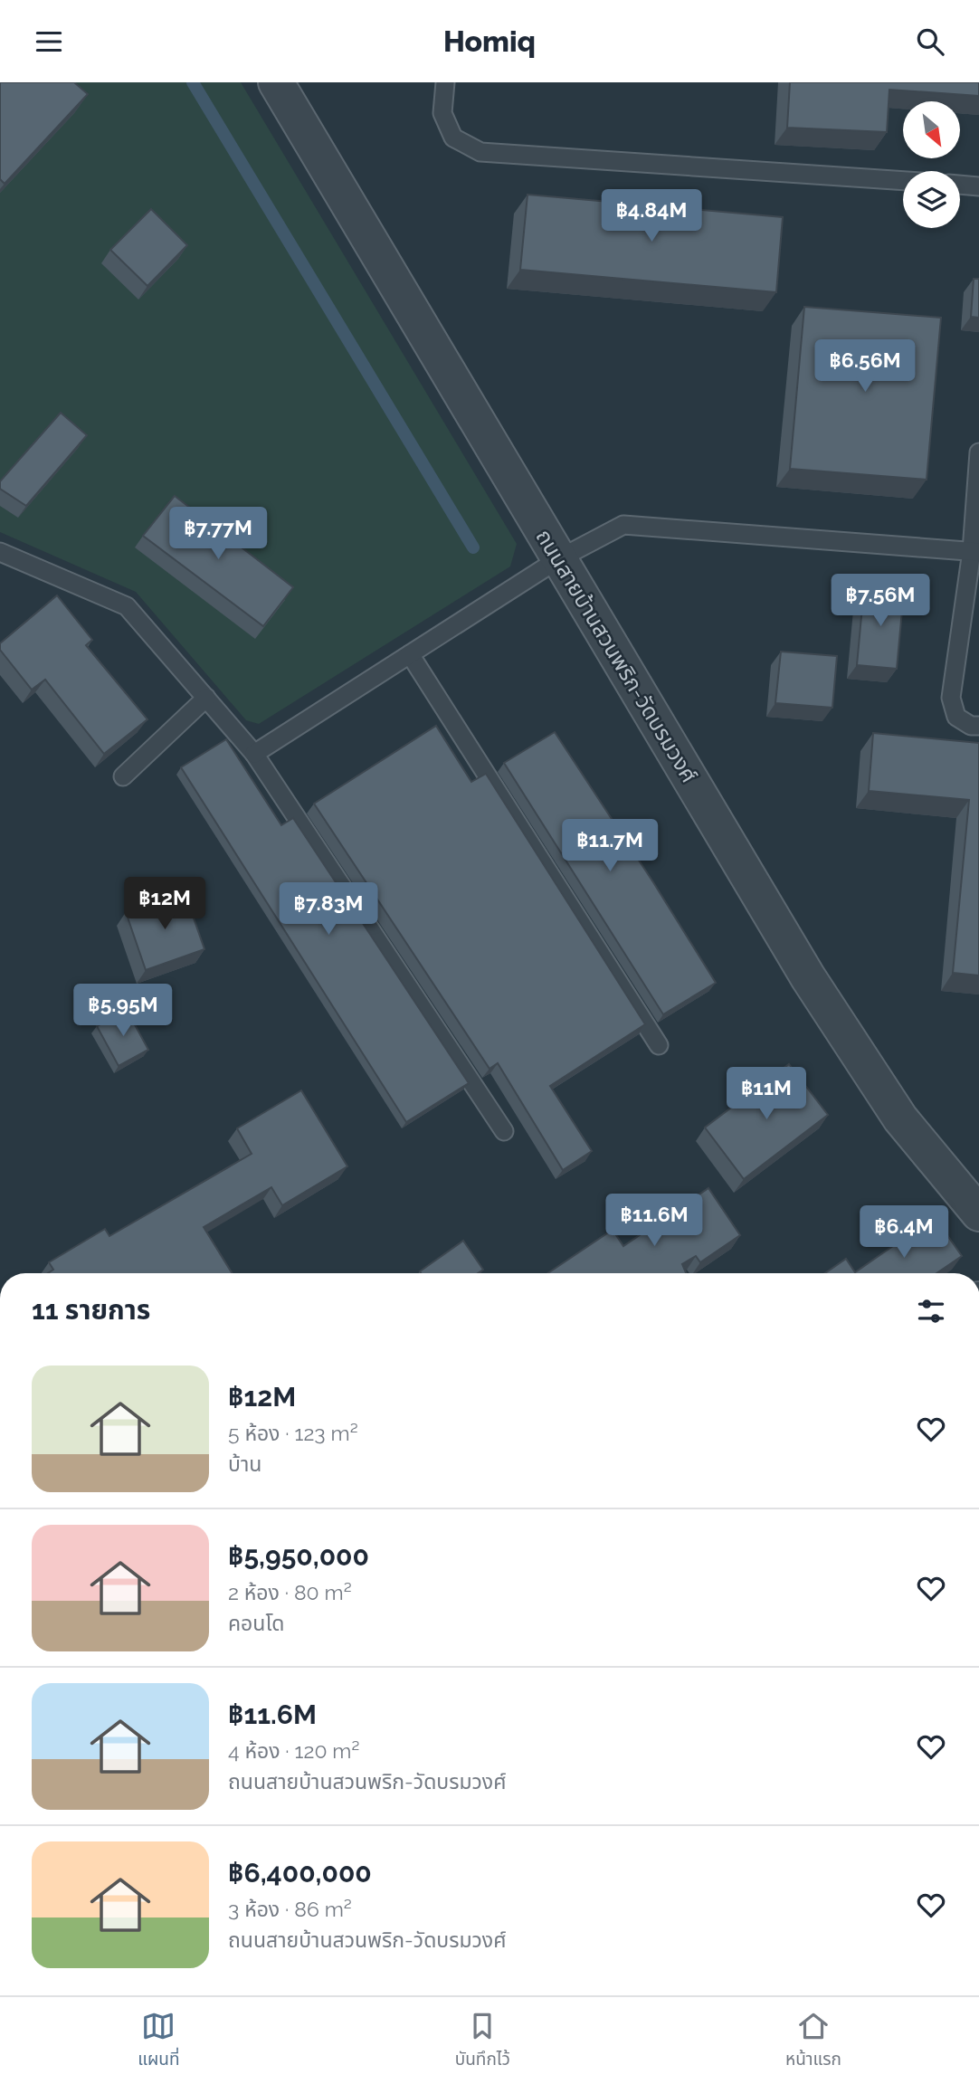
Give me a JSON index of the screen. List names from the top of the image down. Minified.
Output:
{"streets":{"street":["ถนนสายบ้านสวนพริก-วัดบรมวงศ์"]},"north":"bottom right","page":{"header":"Homiq","price":["฿4.84M","฿6.56M","฿7.77M","฿7.56M","฿11.7M","฿12M","฿7.83M","฿5.95M","฿11M","฿11.6M","฿6.4M"],"heading":"11 รายการ","list":[{"name":"฿12M","note":"5 ห้อง · 123 m² · บ้าน"},{"name":"฿5,950,000","note":"2 ห้อง · 80 m² · คอนโด"},{"name":"฿11.6M","note":"4 ห้อง · 120 m² · ถนนสายบ้านสวนพริก-วัดบรมวงศ์"},{"name":"฿6,400,000","note":"3 ห้อง · 86 m² · ถนนสายบ้านสวนพริก-วัดบรมวงศ์"}],"tabs":["แผนที่","บันทึกไว้","หน้าแรก"]}}
